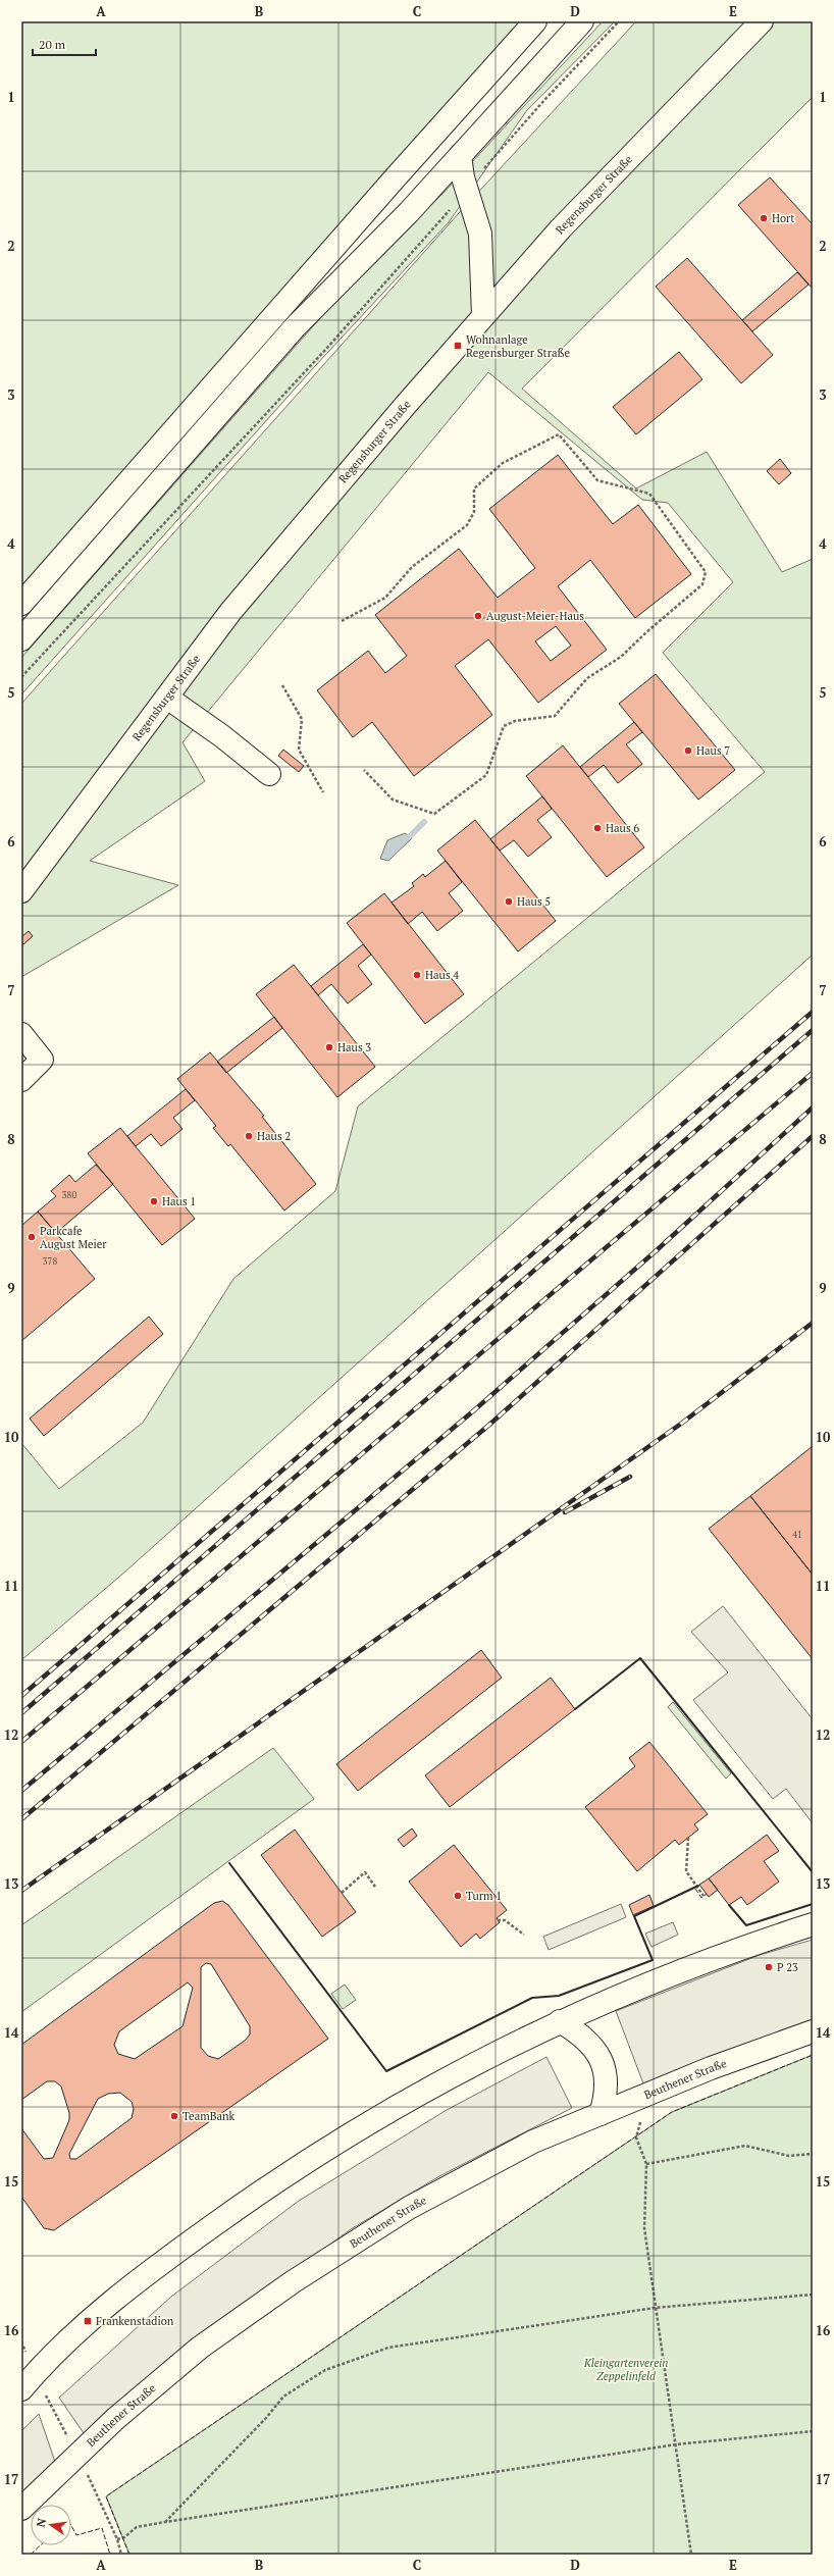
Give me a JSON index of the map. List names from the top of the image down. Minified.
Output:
{"streets":{"main road":["Regensburger Straße","Beuthener Straße"]},"parks":["Kleingartenverein Zeppelinfeld"],"places":{"other":["Hort","August-Meier-Haus","Haus 7","Haus 6","Haus 5","Haus 4","Haus 3","Haus 2","Haus 1","Parkcafe August Meier","Turm 1","P 23","TeamBank"],"transit":["Wohnanlage Regensburger Straße","Frankenstadion"]},"house_numbers":["380","378","41"],"scale_bar":"20 m","north":"left","grid":{"columns":["A","B","C","D","E"],"rows":["1","2","3","4","5","6","7","8","9","10","11","12","13","14","15","16","17"]}}
